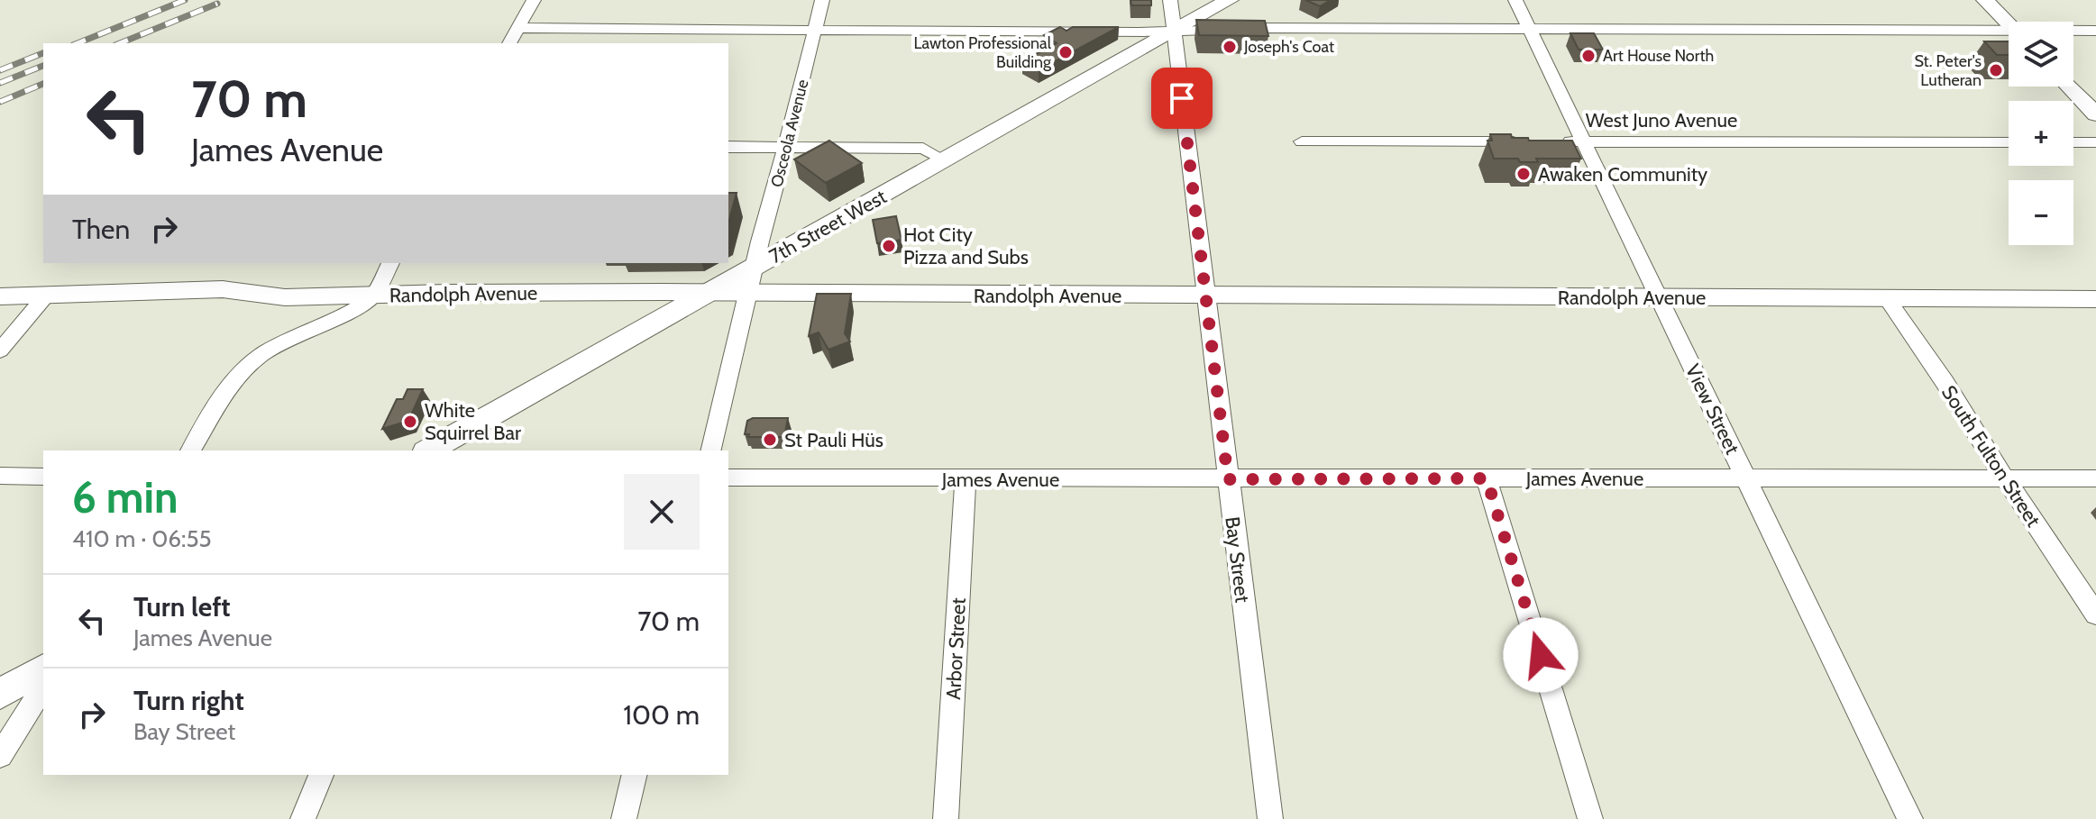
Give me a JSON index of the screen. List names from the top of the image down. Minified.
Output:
{"streets":{"main road":["7th Street West"],"street":["West Juno Avenue","Osceola Avenue","Randolph Avenue","View Street","South Fulton Street","James Avenue","Bay Street","Arbor Street"]},"crossings":[["West Juno Avenue","View Street"],["Osceola Avenue","7th Street West"],["Osceola Avenue","Randolph Avenue"],["7th Street West","Randolph Avenue"],["7th Street West","Bay Street"],["Randolph Avenue","View Street"],["Randolph Avenue","South Fulton Street"],["Randolph Avenue","Bay Street"],["View Street","James Avenue"],["South Fulton Street","James Avenue"],["James Avenue","Bay Street"],["James Avenue","Arbor Street"]],"places":["Joseph's Coat","Lawton Professional Building","Art House North","St. Peter's Lutheran","Awaken Community","Hot City Pizza and Subs","White Squirrel Bar","St Pauli Hüs"],"page":{"map_buttons":["+","−"],"turn":["70 m","James Avenue"],"then":"Then","heading":["6 min","410 m · 06:55"],"list":[{"name":"Turn left","note":"James Avenue","value":"70 m"},{"name":"Turn right","note":"Bay Street","value":"100 m"}]}}
